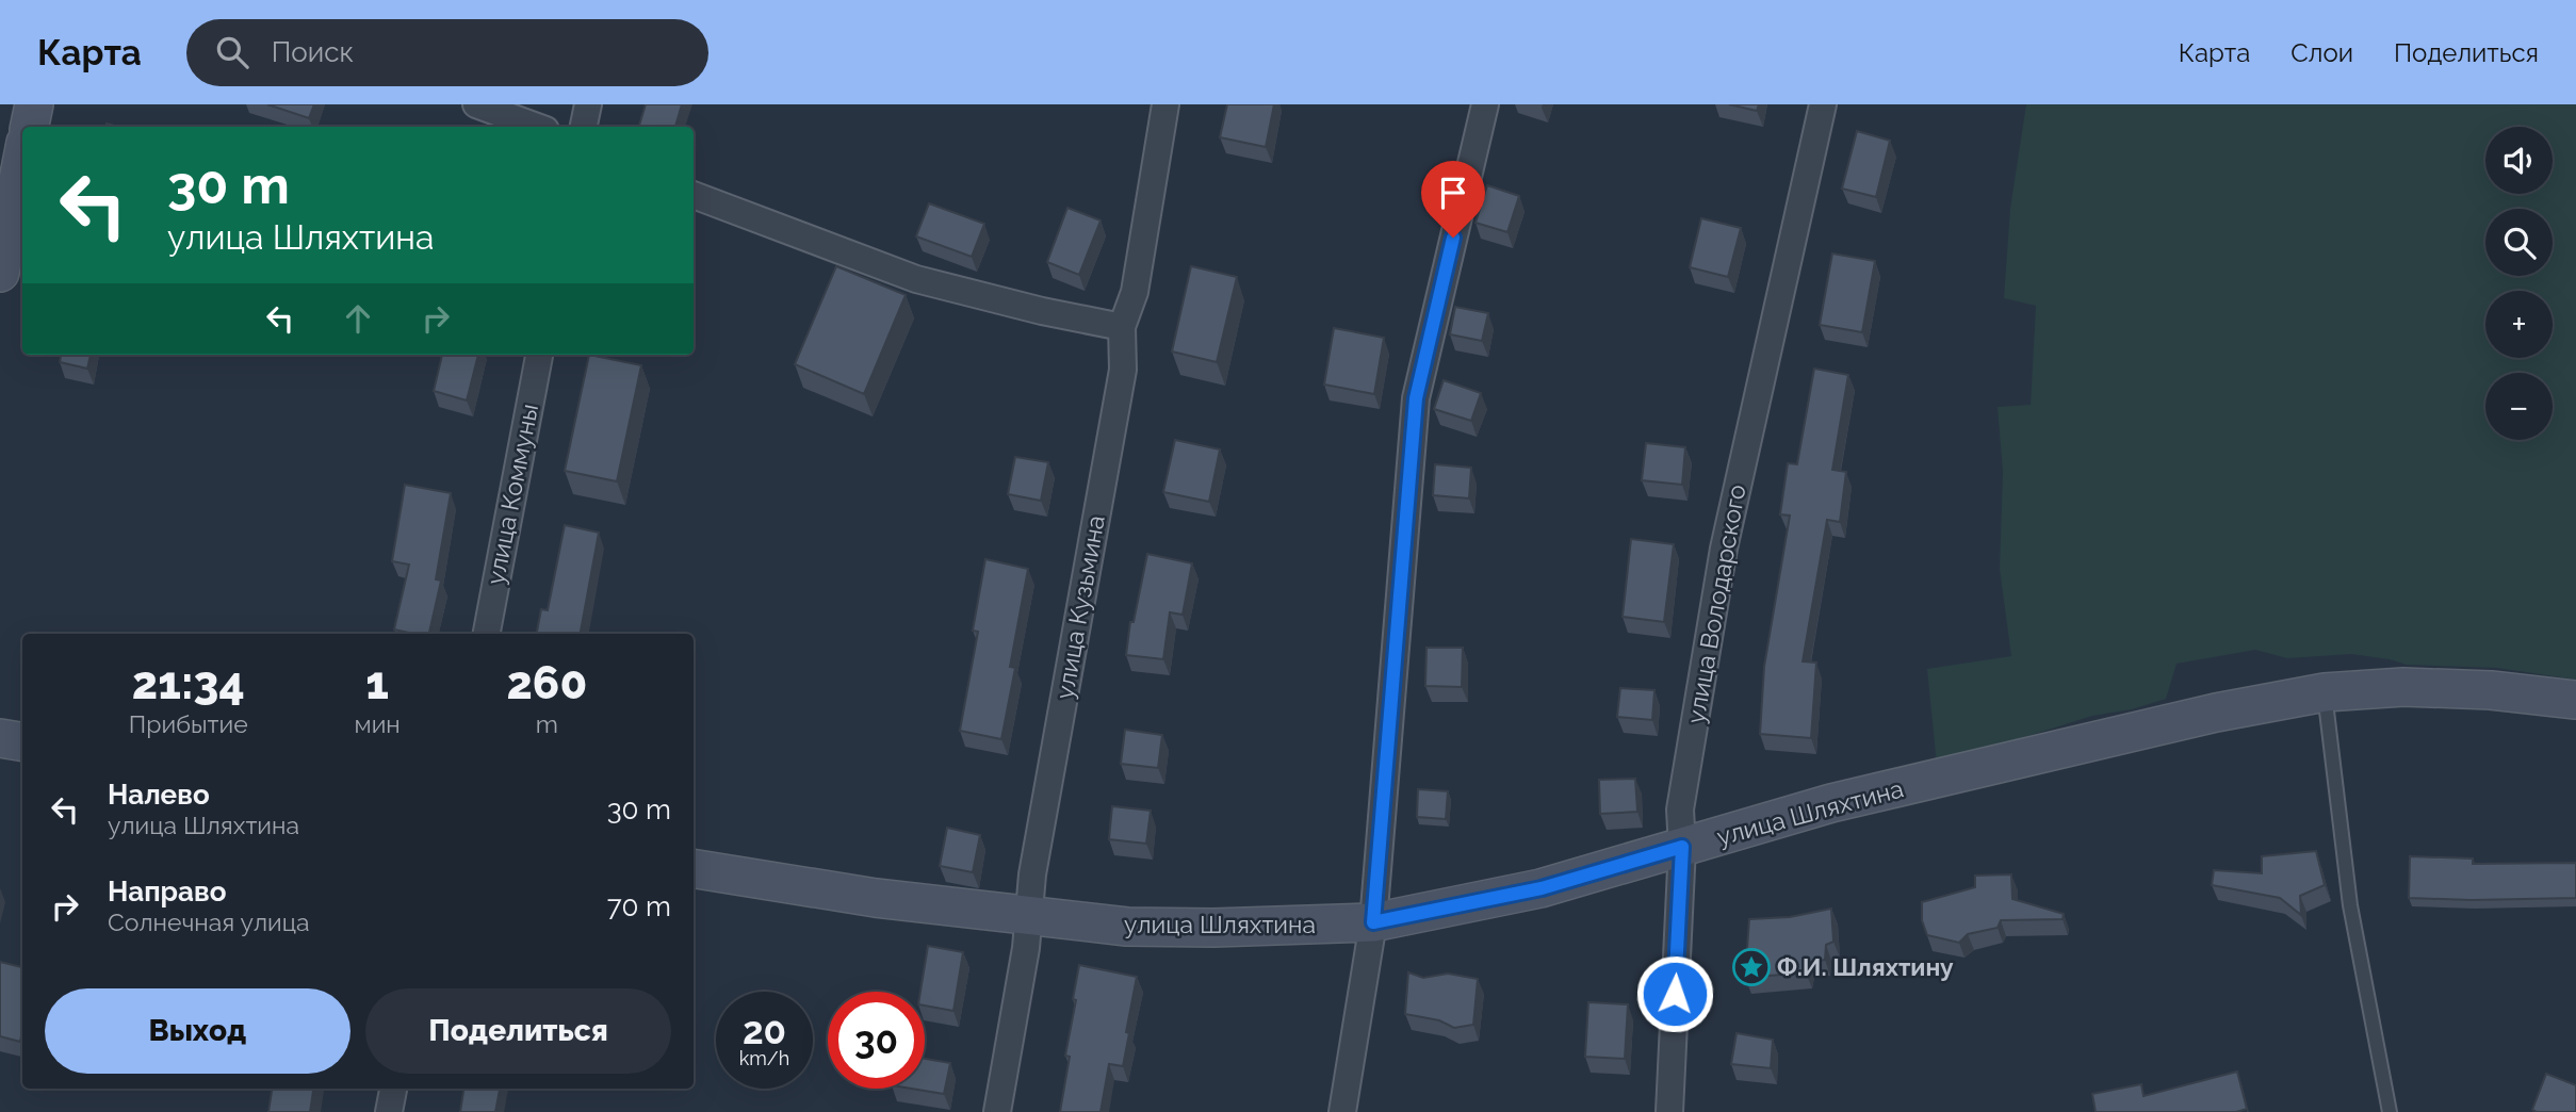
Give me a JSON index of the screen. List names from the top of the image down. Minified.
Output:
{"streets":{"main road":["улица Шляхтина"],"street":["улица Коммуны","улица Володарского","улица Кузьмина"]},"crossings":[["улица Володарского","улица Шляхтина"],["улица Кузьмина","улица Шляхтина"]],"places":{"place":["Ф.И. Шляхтину"]},"page":{"header":"Карта","search":"Поиск","nav":["Карта","Слои","Поделиться"],"map_buttons":["+","−"],"turn":["30 m","улица Шляхтина"],"eta":["21:34","Прибытие","1","мин","260","m"],"list":[{"name":"Налево","note":"улица Шляхтина","value":"30 m"},{"name":"Направо","note":"Солнечная улица","value":"70 m"}],"buttons":["Выход","Поделиться"],"speed":"20 km/h","limit":"30"}}
